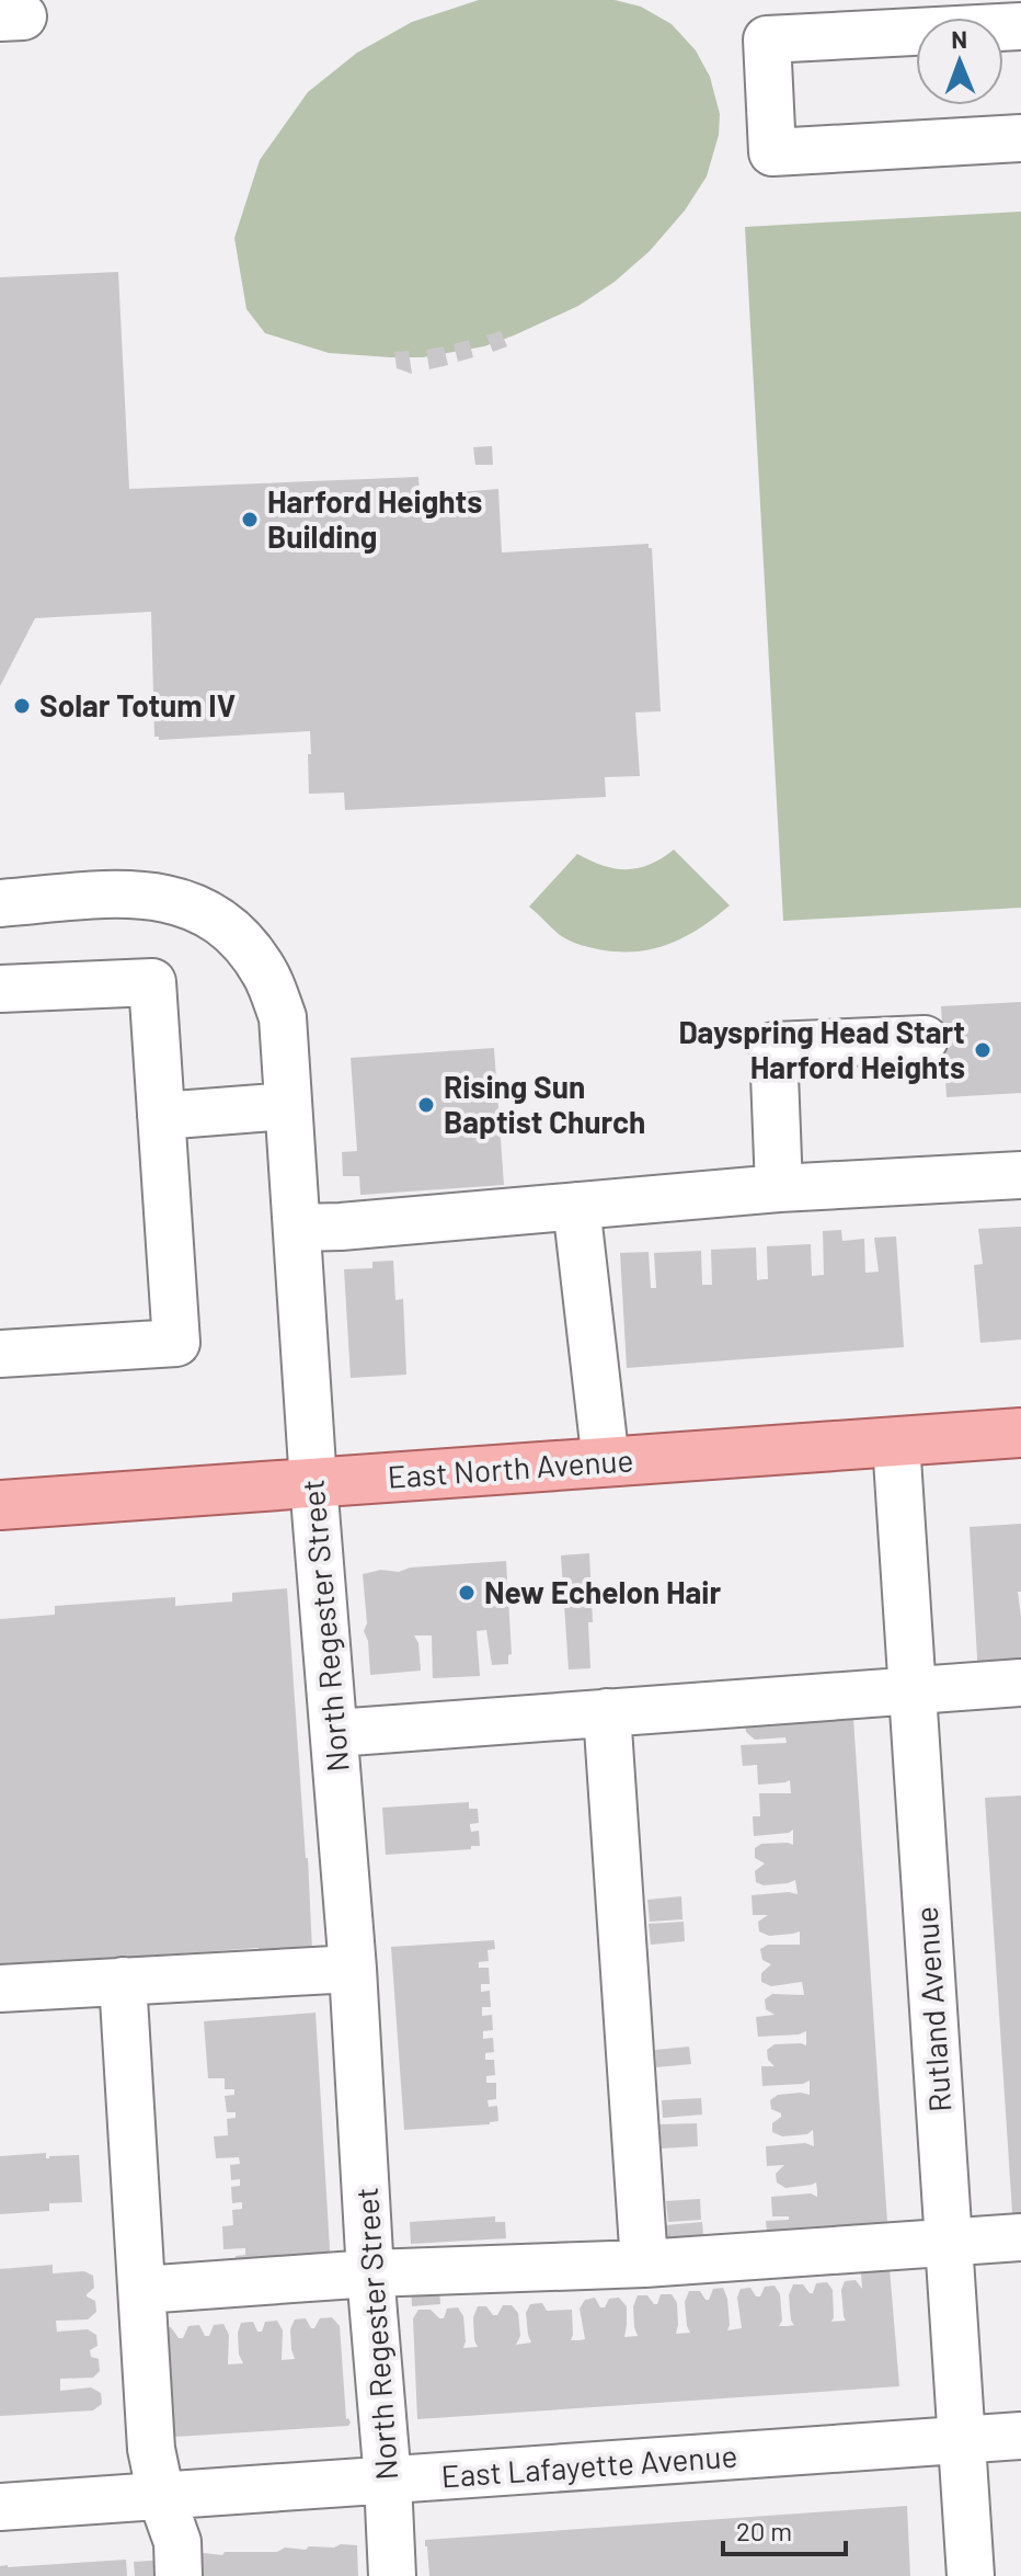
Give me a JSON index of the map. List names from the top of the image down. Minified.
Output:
{"streets":{"main road":["East North Avenue"],"street":["North Regester Street","Rutland Avenue","East Lafayette Avenue"]},"crossings":[["East North Avenue","North Regester Street"],["East North Avenue","Rutland Avenue"],["North Regester Street","East Lafayette Avenue"],["Rutland Avenue","East Lafayette Avenue"]],"places":["Harford Heights Building","Solar Totum IV","Dayspring Head Start Harford Heights","Rising Sun Baptist Church","New Echelon Hair"],"scale_bar":"20 m","north":"top"}
